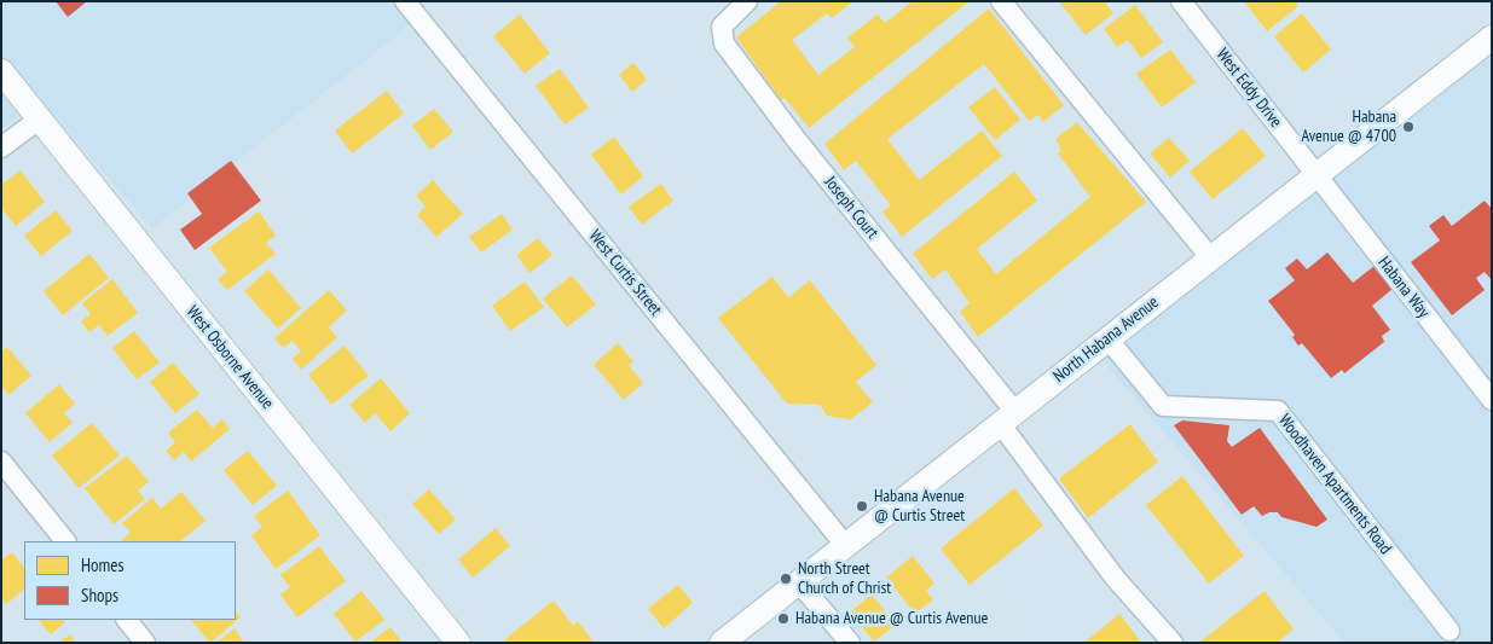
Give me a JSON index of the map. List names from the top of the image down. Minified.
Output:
{"streets":{"street":["West Eddy Drive","Joseph Court","West Curtis Street","Habana Way","North Habana Avenue","West Osborne Avenue","Woodhaven Apartments Road"]},"crossings":[["West Eddy Drive","Habana Way"],["West Eddy Drive","North Habana Avenue"],["Joseph Court","North Habana Avenue"],["West Curtis Street","North Habana Avenue"],["Habana Way","North Habana Avenue"],["North Habana Avenue","Woodhaven Apartments Road"]],"places":["Habana Avenue @ 4700","Habana Avenue @ Curtis Street","North Street Church of Christ","Habana Avenue @ Curtis Avenue"],"legend":["Homes","Shops"]}
